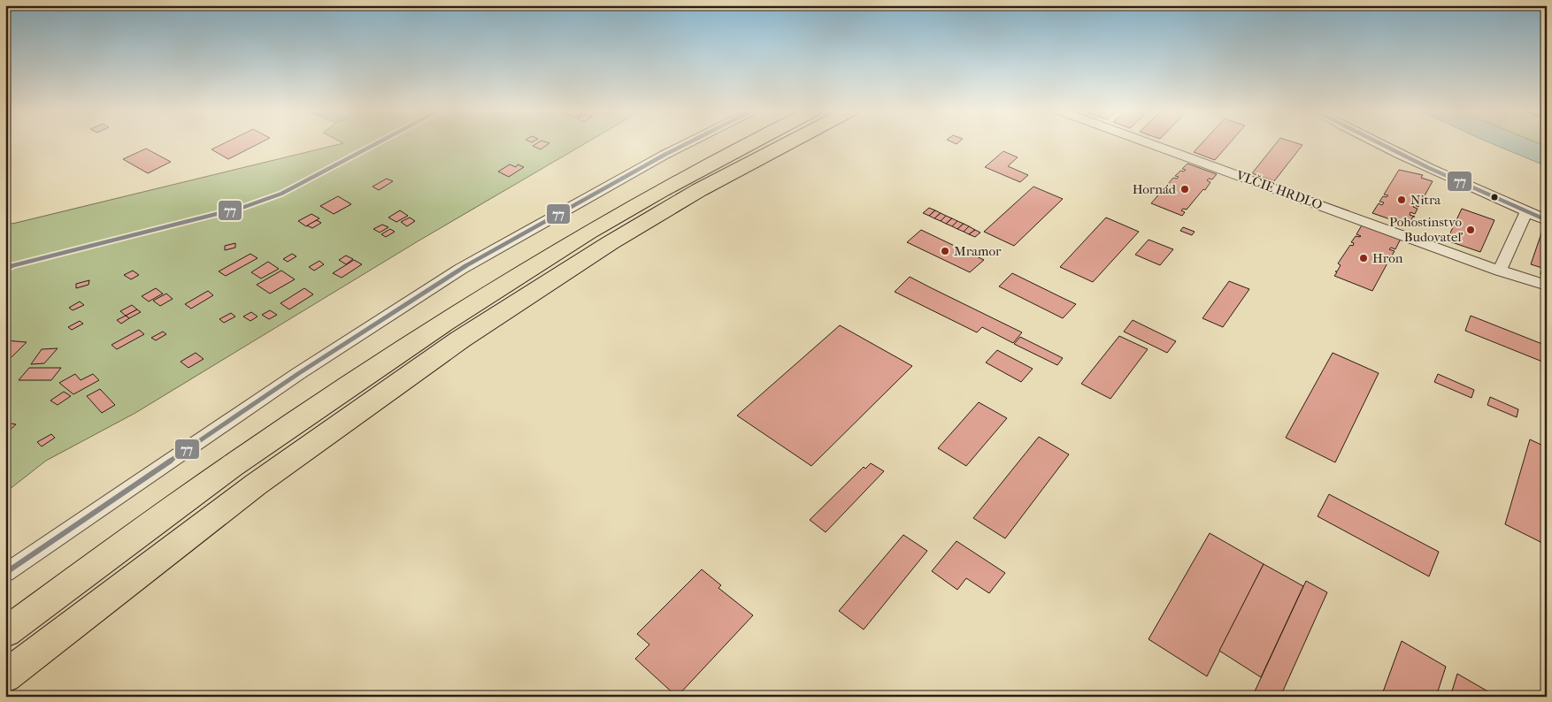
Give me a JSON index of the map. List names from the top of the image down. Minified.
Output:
{"streets":{"street":["VLČIE HRDLO"]},"places":["Hornád","Nitra","Pohostinstvo Budovateľ","Mramor","Hron"],"lines":["transit line 77"]}
